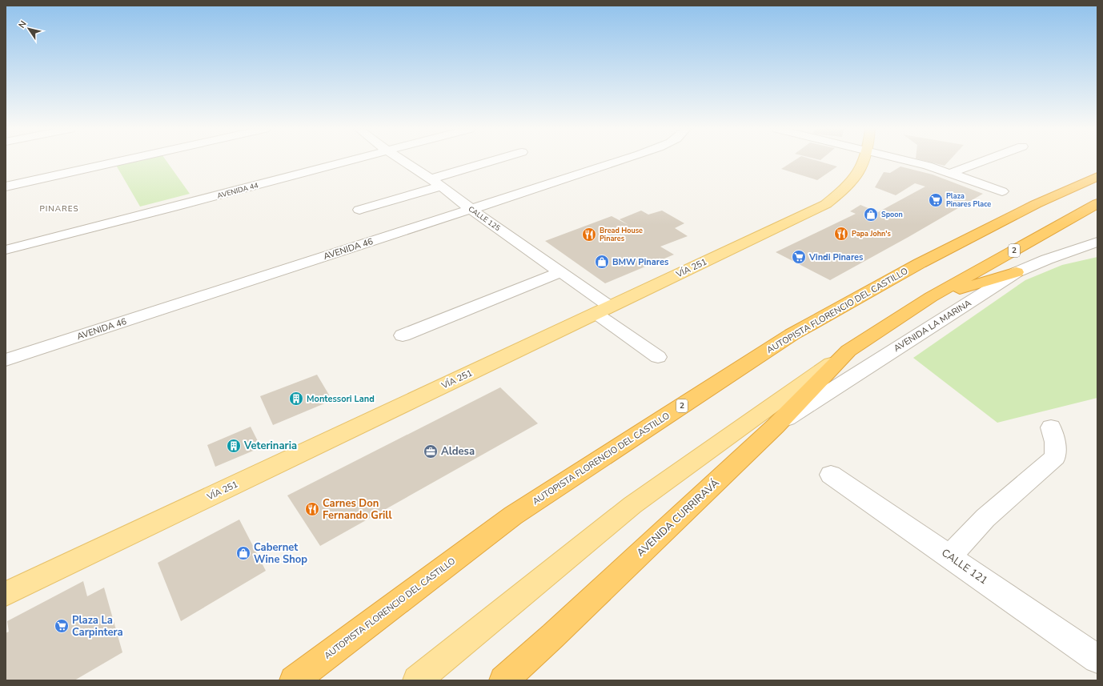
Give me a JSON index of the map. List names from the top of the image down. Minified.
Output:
{"streets":{"highway":["2","AUTOPISTA FLORENCIO DEL CASTILLO","AVENIDA CURRIRAVÁ"],"main road":["VÍA 251"],"street":["AVENIDA 44","CALLE 125","AVENIDA 46","AVENIDA LA MARINA","CALLE 121"]},"crossings":[["CALLE 125","AVENIDA 46"],["CALLE 125","VÍA 251"],["2","AVENIDA CURRIRAVÁ"],["AVENIDA LA MARINA","AVENIDA CURRIRAVÁ"]],"districts":["PINARES"],"places":{"supermarket":["Plaza Pinares Place","Vindi Pinares","Plaza La Carpintera"],"shop":["Spoon","BMW Pinares","Cabernet Wine Shop"],"restaurant":["Papa John's","Bread House Pinares","Carnes Don Fernando Grill"],"building":["Montessori Land","Veterinaria"],"office":["Aldesa"]},"north":"top left"}
